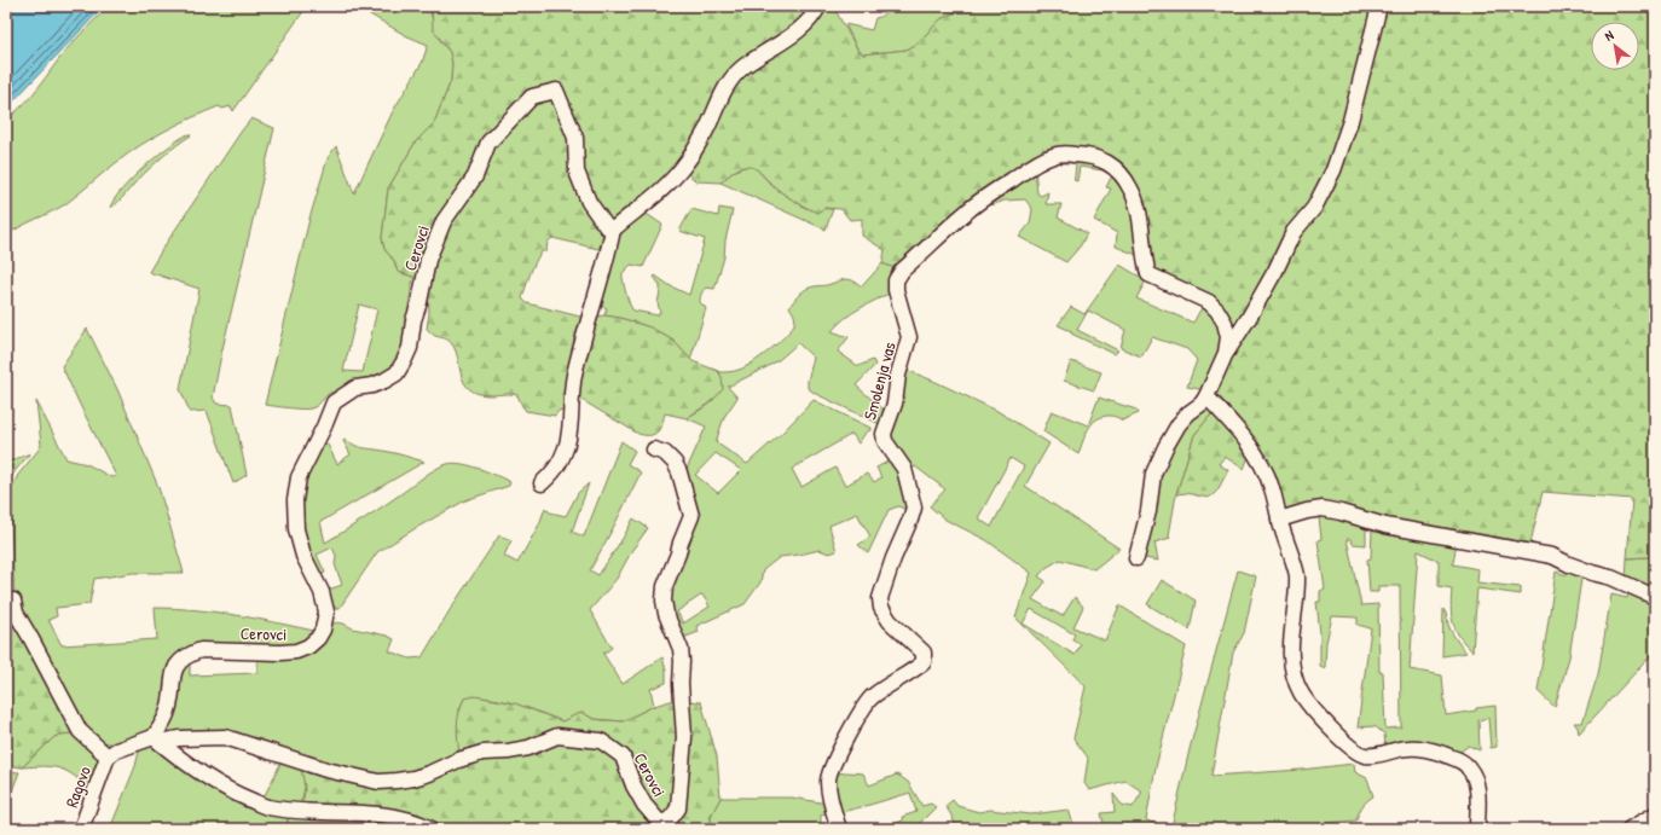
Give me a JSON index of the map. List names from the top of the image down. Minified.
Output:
{"streets":{"street":["Cerovci","Smolenja vas","Ragovo"]},"north":"top left"}
